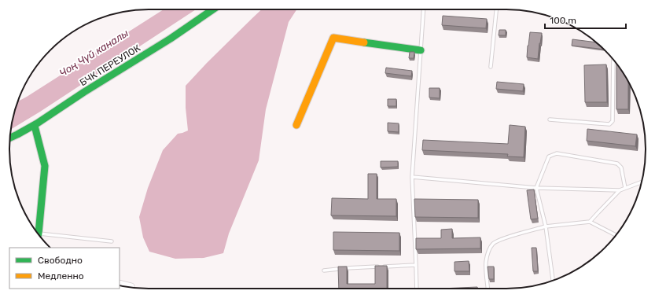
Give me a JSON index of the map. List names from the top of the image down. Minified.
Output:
{"streets":{"street":["БЧК ПЕРЕУЛОК"]},"water":["Чоң Чүй каналы"],"legend":["Свободно","Медленно"],"scale_bar":"100 m"}
